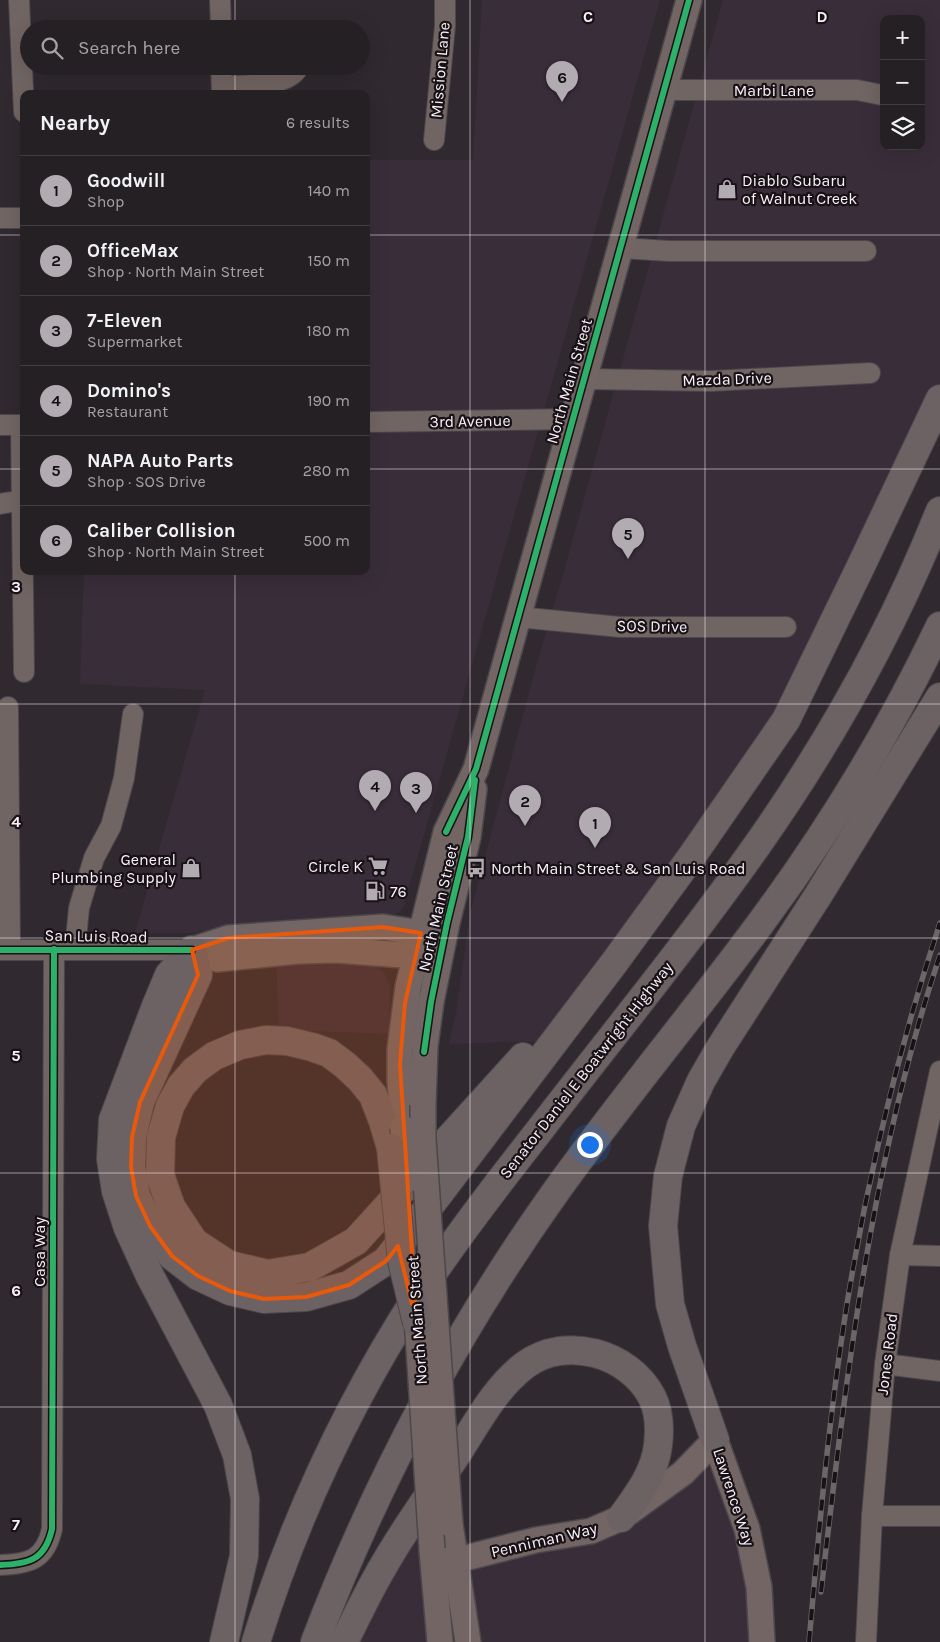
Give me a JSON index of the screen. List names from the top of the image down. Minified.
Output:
{"streets":{"highway":["Senator Daniel E Boatwright Highway"],"main road":["North Main Street","San Luis Road","Lawrence Way","Penniman Way"],"street":["Mission Lane","Marbi Lane","Mazda Drive","3rd Avenue","SOS Drive","Casa Way","Jones Road"]},"crossings":[["Marbi Lane","North Main Street"],["Mazda Drive","North Main Street"],["North Main Street","3rd Avenue"],["North Main Street","SOS Drive"],["North Main Street","San Luis Road"],["North Main Street","Penniman Way"],["San Luis Road","Casa Way"],["Lawrence Way","Penniman Way"]],"places":{"shop":["Diablo Subaru of Walnut Creek","General Plumbing Supply"],"supermarket":["Circle K"],"bus stop":["North Main Street & San Luis Road"],"fuel station":["76"]},"page":{"map_buttons":["+","−"],"search":"Search here","pins":["6","5","4","3","2","1"],"heading":["Nearby","6 results"],"list":[{"mark":"1","name":"Goodwill","note":"Shop","value":"140 m"},{"mark":"2","name":"OfficeMax","note":"Shop · North Main Street","value":"150 m"},{"mark":"3","name":"7-Eleven","note":"Supermarket","value":"180 m"},{"mark":"4","name":"Domino's","note":"Restaurant","value":"190 m"},{"mark":"5","name":"NAPA Auto Parts","note":"Shop · SOS Drive","value":"280 m"},{"mark":"6","name":"Caliber Collision","note":"Shop · North Main Street","value":"500 m"}]},"grid":{"columns":["C","D"],"rows":["3","4","5","6","7"]}}
